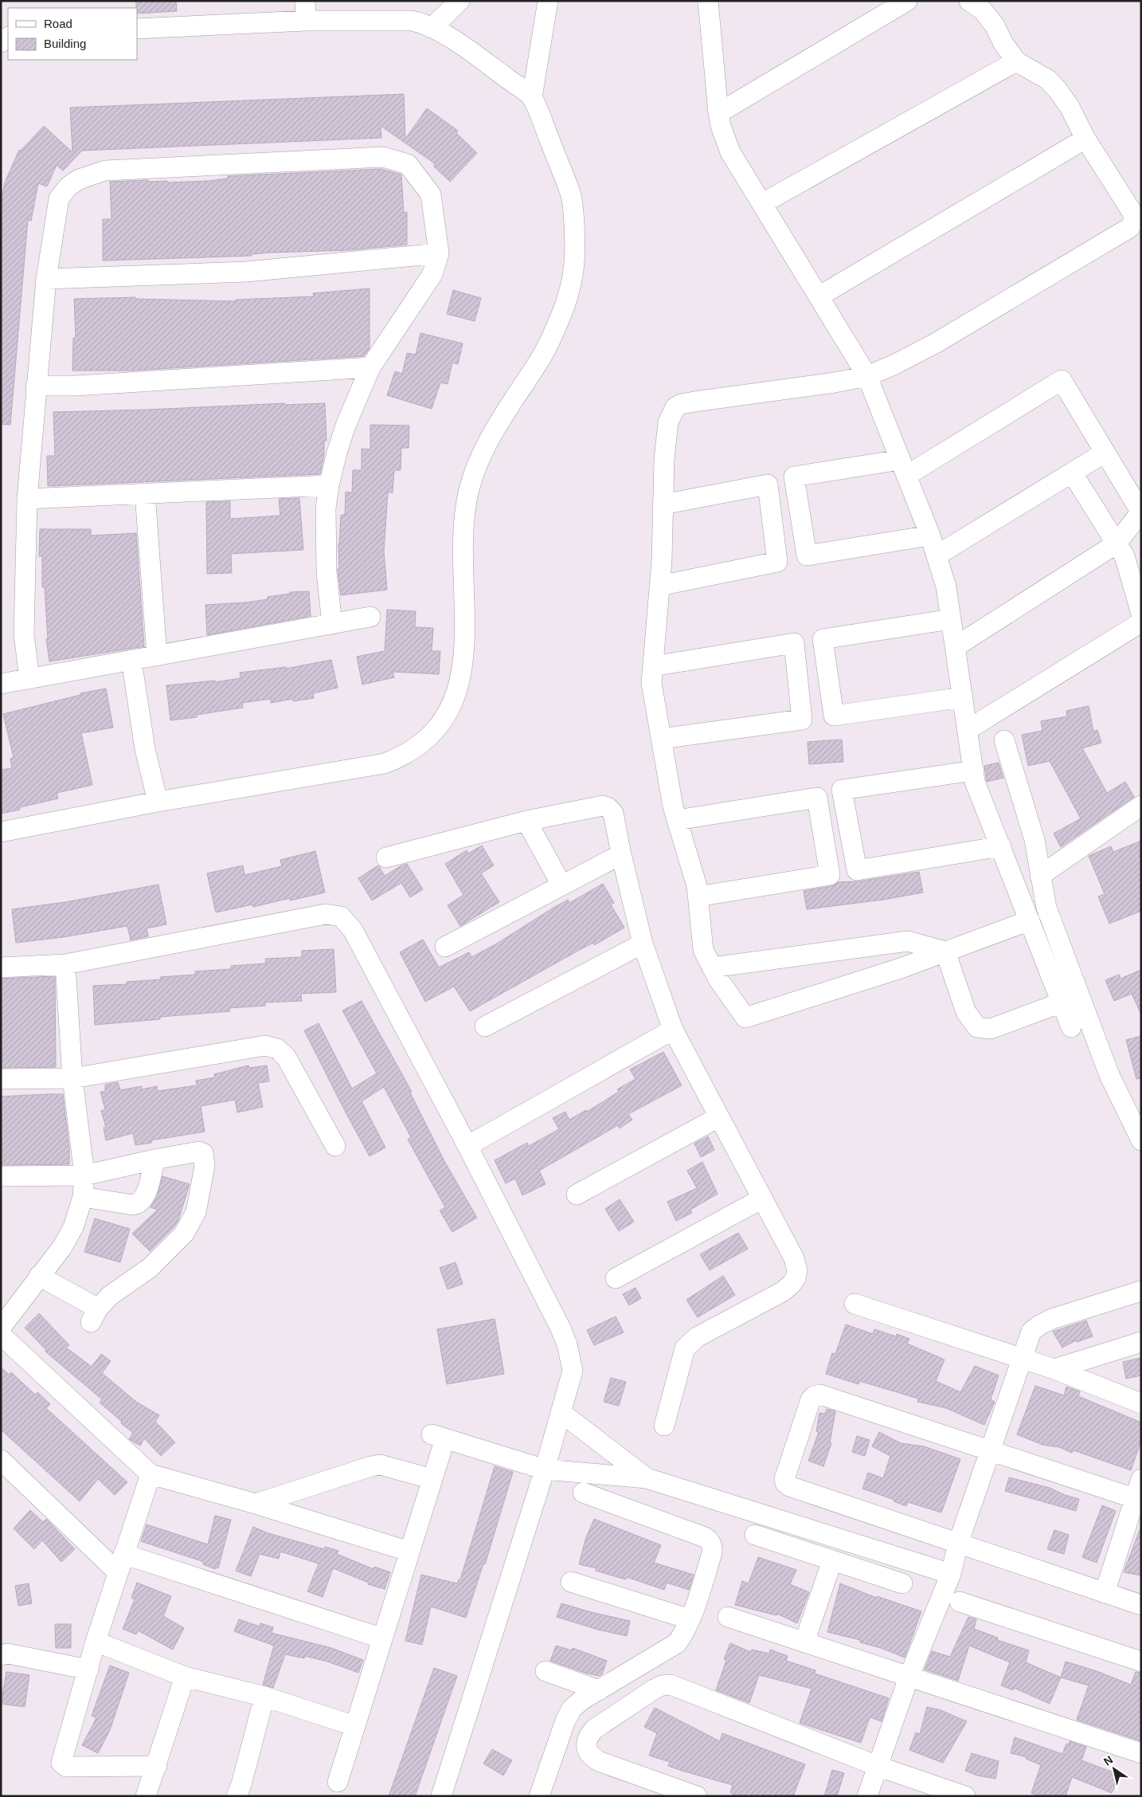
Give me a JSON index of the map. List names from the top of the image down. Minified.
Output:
{"legend":["Road","Building"],"north":"top left"}
